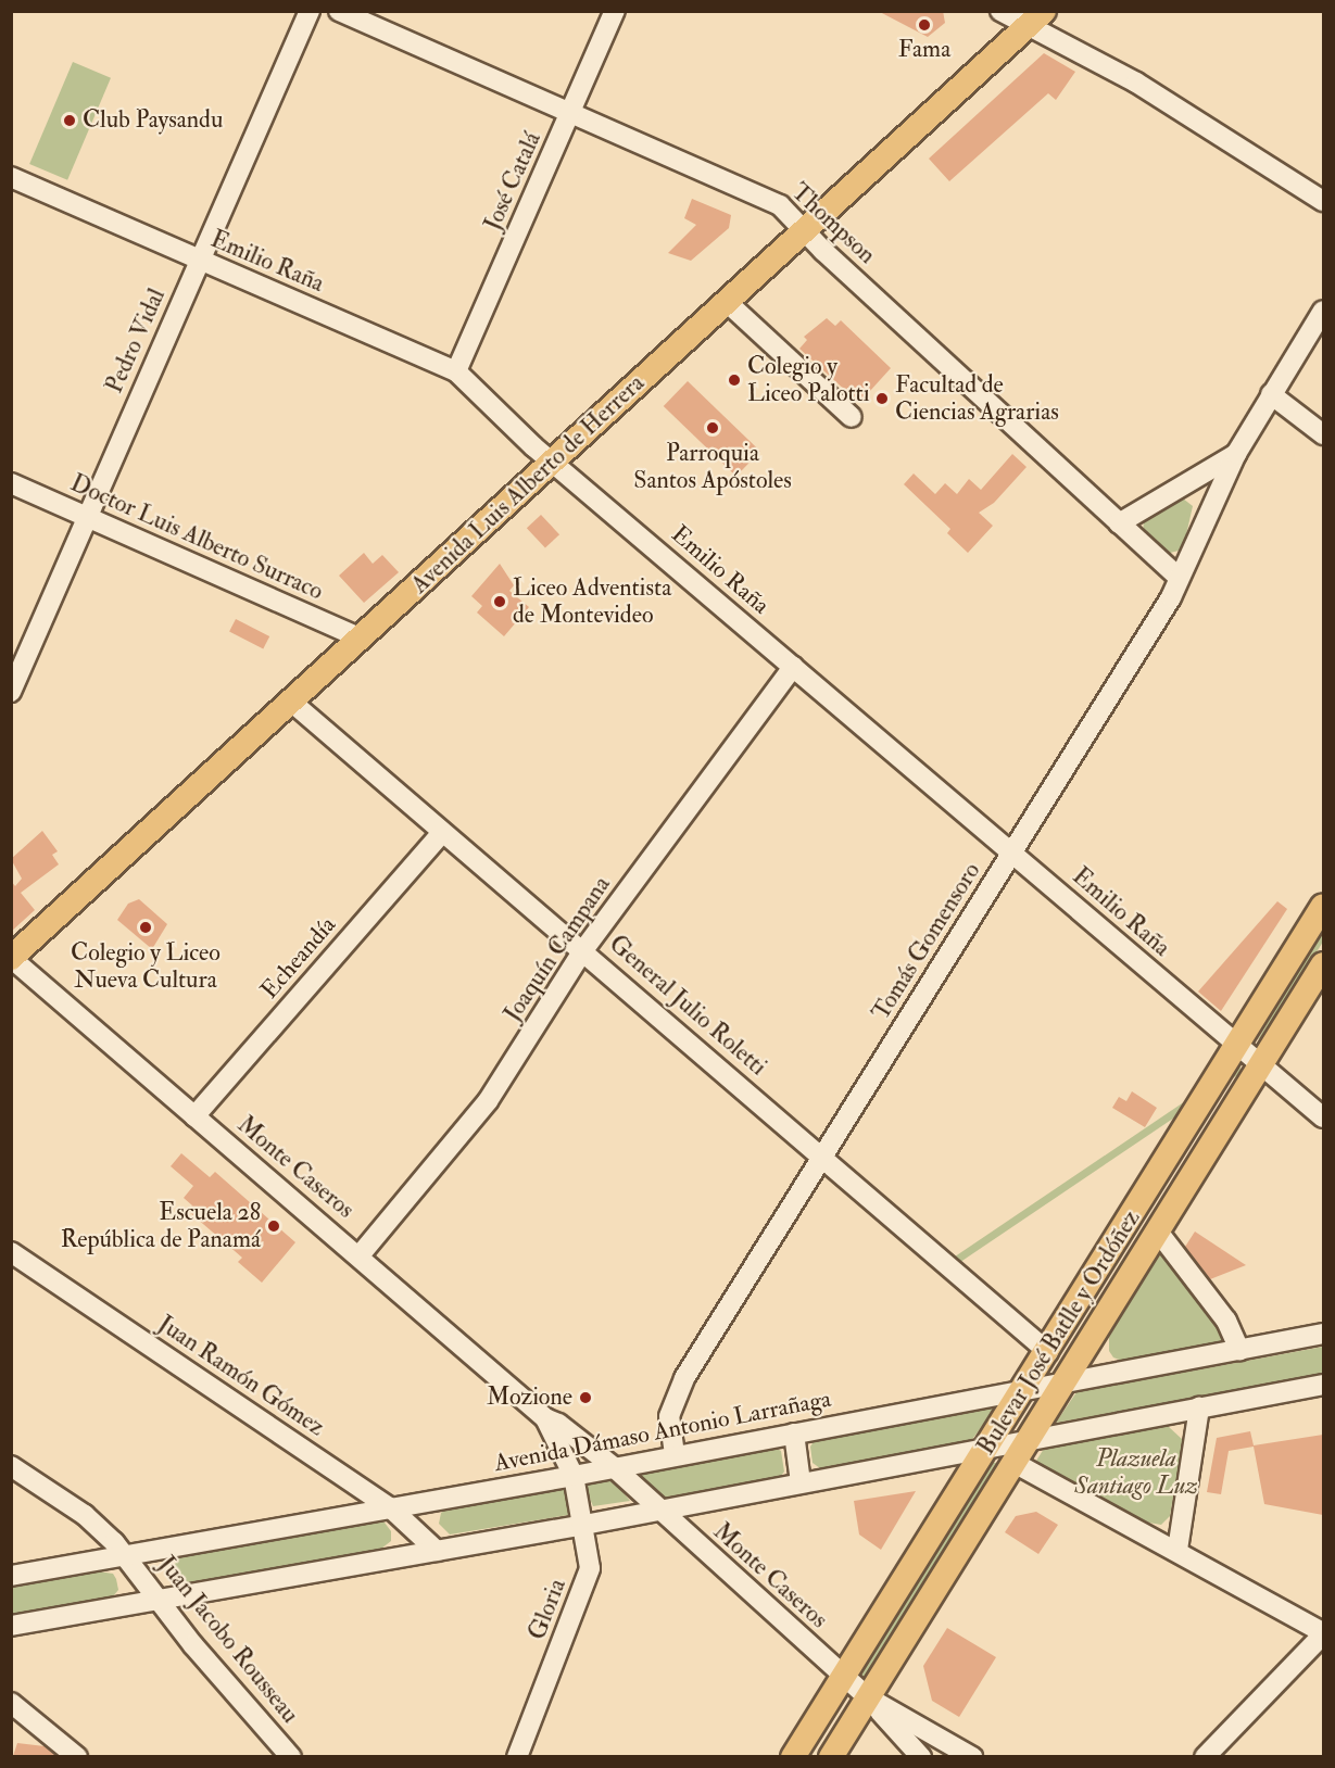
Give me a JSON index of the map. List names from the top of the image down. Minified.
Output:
{"streets":{"main road":["Avenida Luis Alberto de Herrera","Bulevar José Batlle y Ordóñez"],"street":["José Catalá","Thompson","Emilio Raña","Pedro Vidal","Doctor Luis Alberto Surraco","Tomás Gomensoro","Joaquín Campana","Echeandía","General Julio Roletti","Monte Caseros","Juan Ramón Gómez","Avenida Dámaso Antonio Larrañaga","Gloria","Juan Jacobo Rousseau"]},"crossings":[["José Catalá","Thompson"],["José Catalá","Emilio Raña"],["Thompson","Avenida Luis Alberto de Herrera"],["Thompson","Tomás Gomensoro"],["Emilio Raña","Pedro Vidal"],["Emilio Raña","Avenida Luis Alberto de Herrera"],["Emilio Raña","Tomás Gomensoro"],["Emilio Raña","Joaquín Campana"],["Emilio Raña","Bulevar José Batlle y Ordóñez"],["Pedro Vidal","Doctor Luis Alberto Surraco"],["Avenida Luis Alberto de Herrera","Doctor Luis Alberto Surraco"],["Avenida Luis Alberto de Herrera","General Julio Roletti"],["Avenida Luis Alberto de Herrera","Monte Caseros"],["Tomás Gomensoro","General Julio Roletti"],["Tomás Gomensoro","Avenida Dámaso Antonio Larrañaga"],["Joaquín Campana","General Julio Roletti"],["Joaquín Campana","Monte Caseros"],["Echeandía","General Julio Roletti"],["Echeandía","Monte Caseros"],["General Julio Roletti","Bulevar José Batlle y Ordóñez"],["Monte Caseros","Bulevar José Batlle y Ordóñez"],["Monte Caseros","Avenida Dámaso Antonio Larrañaga"],["Monte Caseros","Gloria"],["Bulevar José Batlle y Ordóñez","Avenida Dámaso Antonio Larrañaga"],["Juan Ramón Gómez","Avenida Dámaso Antonio Larrañaga"],["Avenida Dámaso Antonio Larrañaga","Gloria"],["Avenida Dámaso Antonio Larrañaga","Juan Jacobo Rousseau"]],"parks":["Plazuela Santiago Luz"],"places":["Fama","Club Paysandu","Colegio y Liceo Palotti","Facultad de Ciencias Agrarias","Parroquia Santos Apóstoles","Liceo Adventista de Montevideo","Colegio y Liceo Nueva Cultura","Escuela 28 República de Panamá","Mozione"]}
